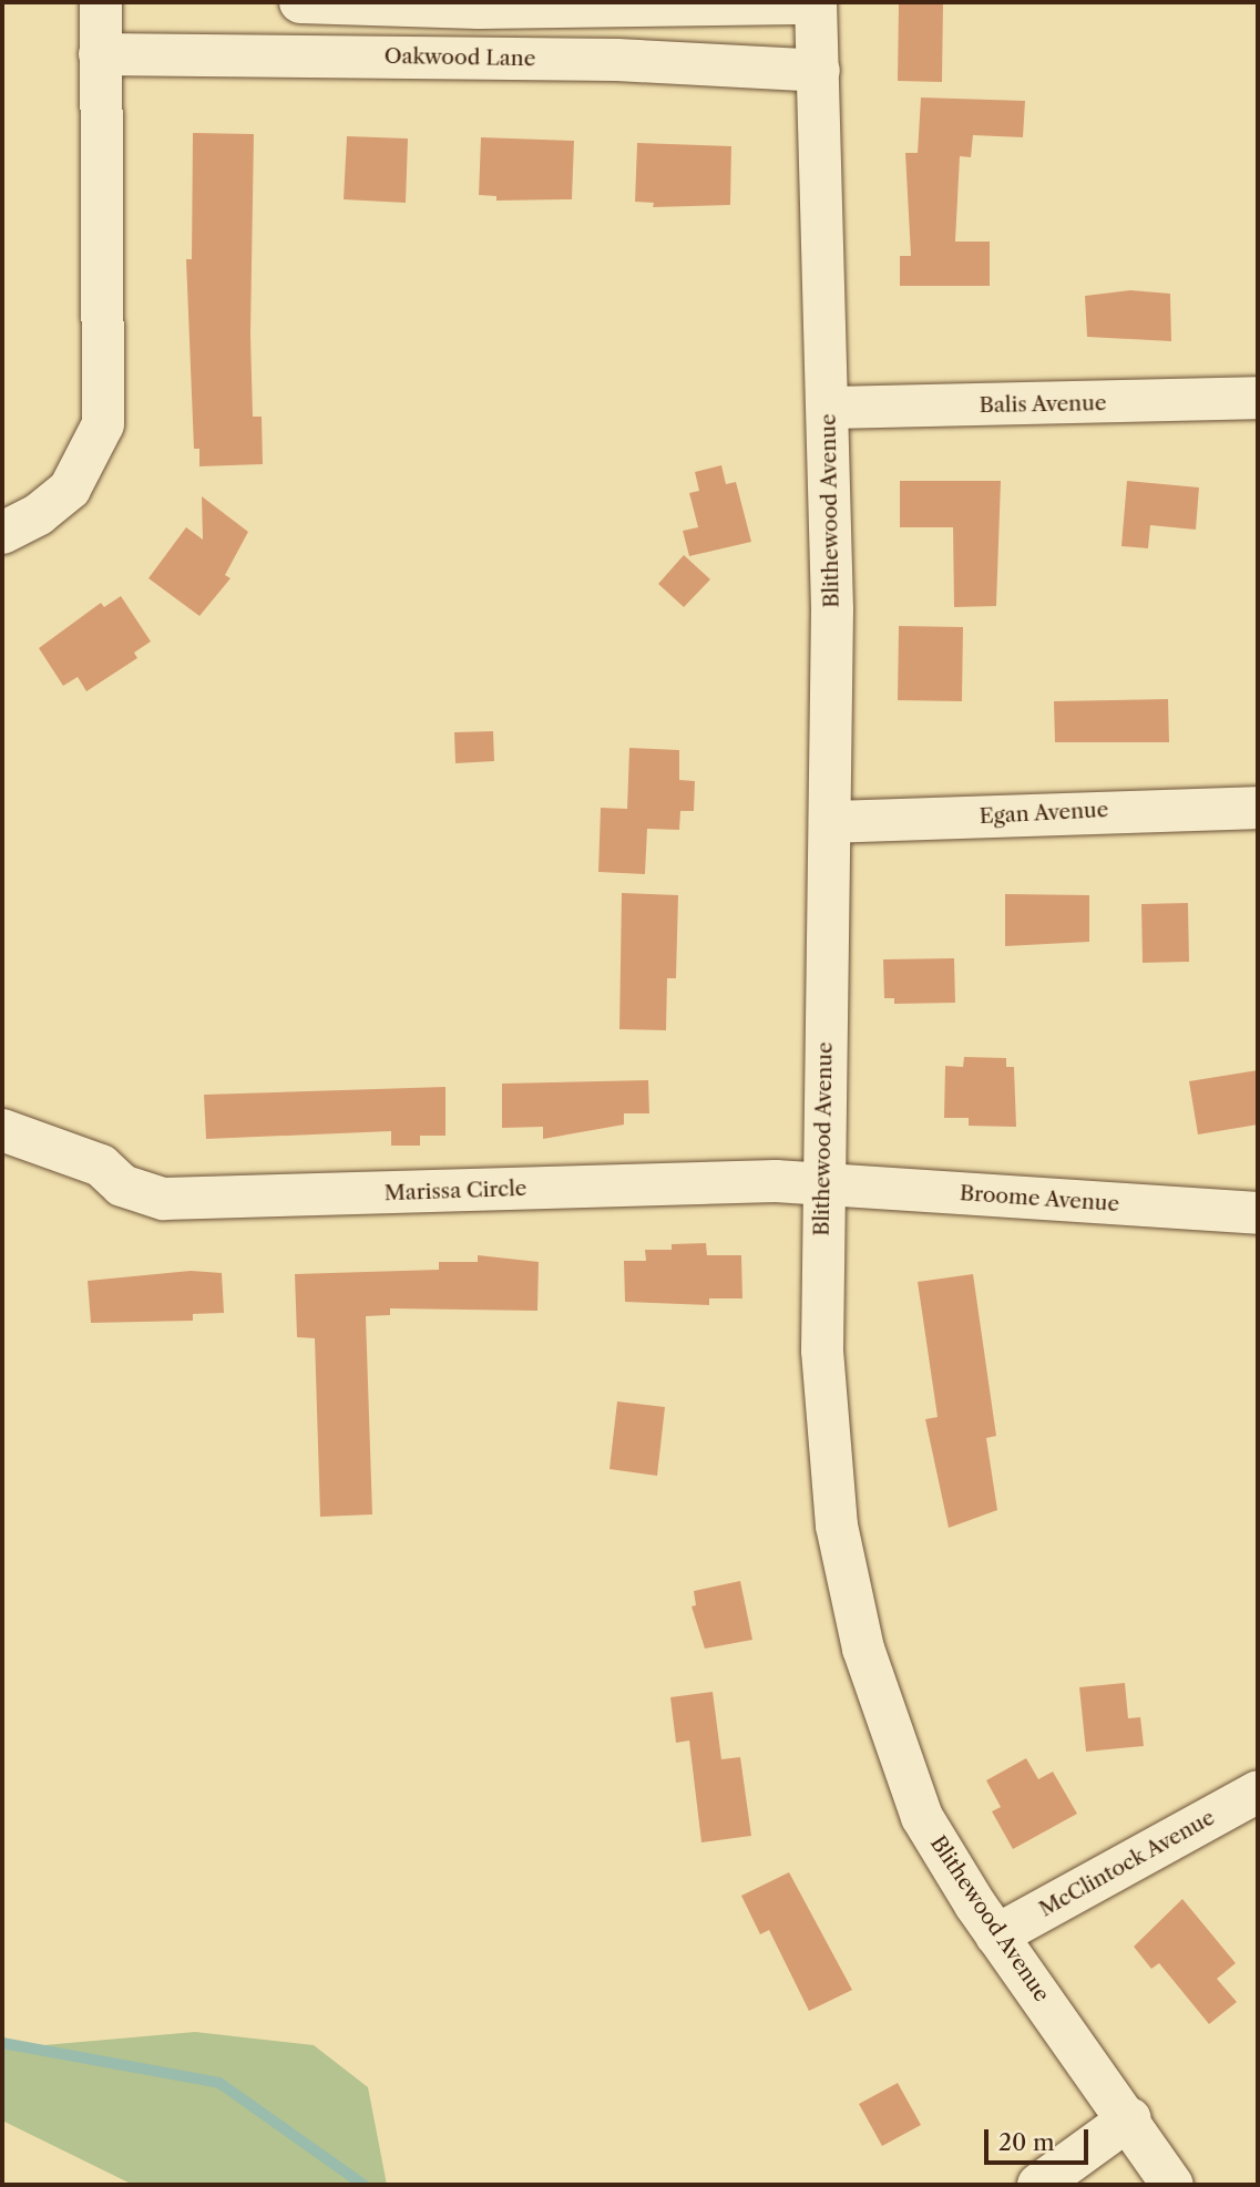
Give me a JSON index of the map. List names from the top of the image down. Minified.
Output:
{"streets":{"street":["Oakwood Lane","Balis Avenue","Blithewood Avenue","Egan Avenue","Marissa Circle","Broome Avenue","McClintock Avenue"]},"crossings":[["Oakwood Lane","Blithewood Avenue"],["Balis Avenue","Blithewood Avenue"],["Blithewood Avenue","Egan Avenue"],["Blithewood Avenue","Marissa Circle"],["Blithewood Avenue","Broome Avenue"],["Blithewood Avenue","McClintock Avenue"],["Marissa Circle","Broome Avenue"]],"scale_bar":"20 m"}
